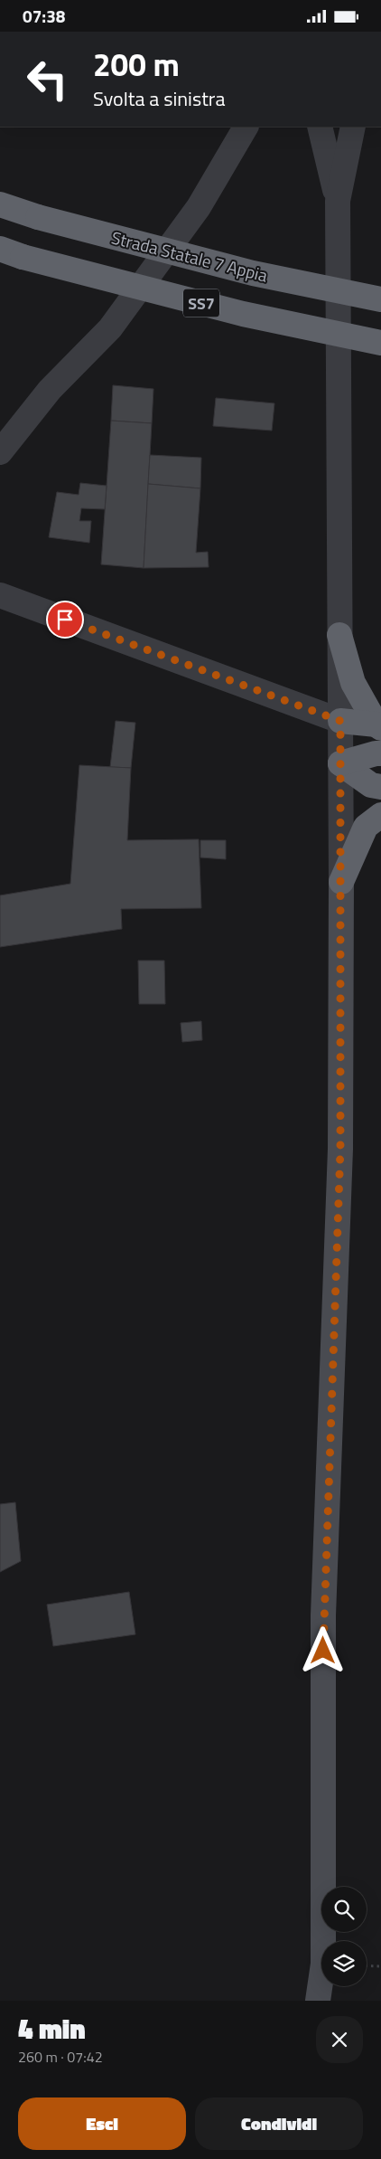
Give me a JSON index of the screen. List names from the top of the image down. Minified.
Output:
{"streets":{"highway":["Strada Statale 7 Appia","SS7"]},"page":{"status":"07:38","turn":["200 m","Svolta a sinistra"],"heading":["4 min","260 m · 07:42"],"buttons":["Esci","Condividi"]}}
